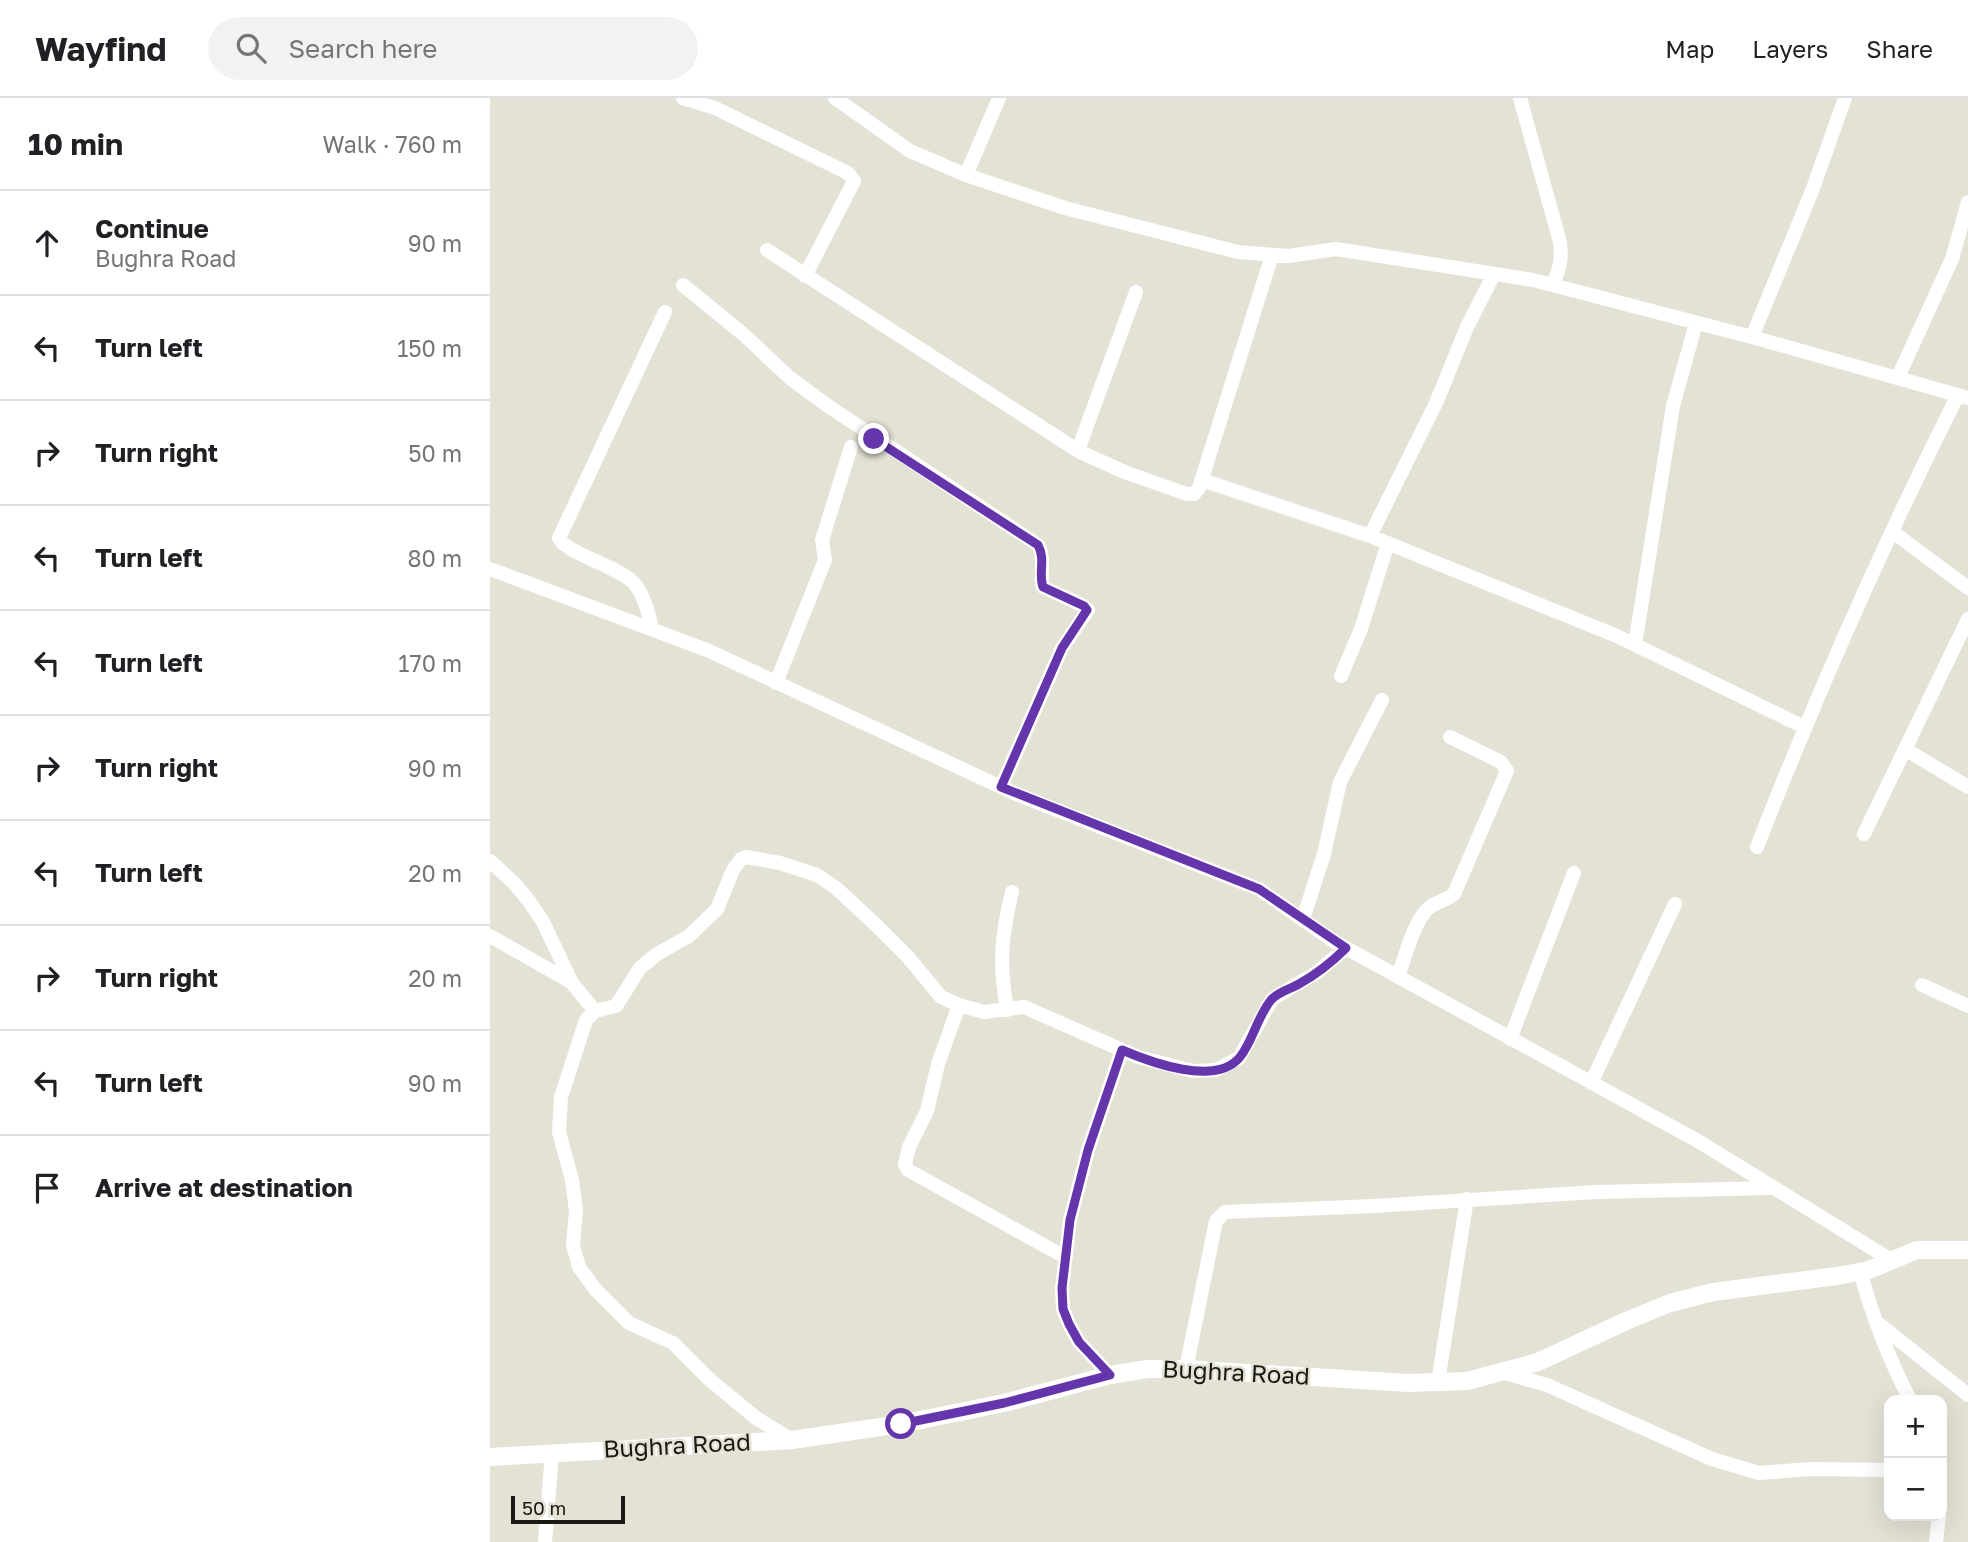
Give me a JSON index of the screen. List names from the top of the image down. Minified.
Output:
{"streets":{"street":["Bughra Road"]},"scale_bar":"50 m","page":{"header":"Wayfind","search":"Search here","nav":["Map","Layers","Share"],"heading":["10 min","Walk · 760 m"],"list":[["Continue","Bughra Road","90 m"],["Turn left","150 m"],["Turn right","50 m"],["Turn left","80 m"],["Turn left","170 m"],["Turn right","90 m"],["Turn left","20 m"],["Turn right","20 m"],["Turn left","90 m"],"Arrive at destination"],"map_buttons":["+","−"],"scale":"50 m"}}
